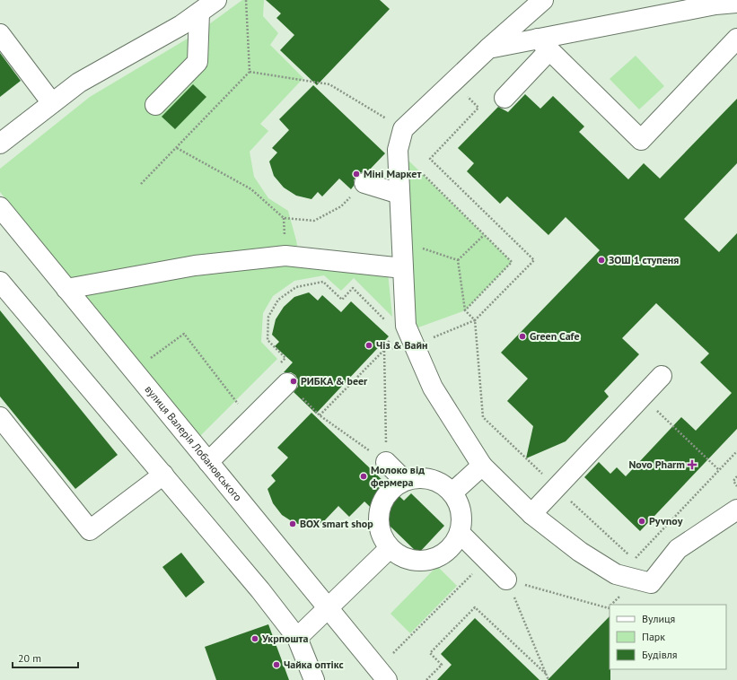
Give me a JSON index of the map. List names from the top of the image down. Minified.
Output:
{"streets":{"street":["вулиця Валерія Лобановського"]},"places":{"other":["Міні Маркет","ЗОШ 1 ступеня","Green Cafe","Чіз & Вайн","РИБКА & beer","Молоко від фермера","Pyvnoy","BOX smart shop","Укрпошта","Чайка оптікс"],"health":["Novo Pharm"]},"legend":["Вулиця","Парк","Будівля"],"scale_bar":"20 m"}
